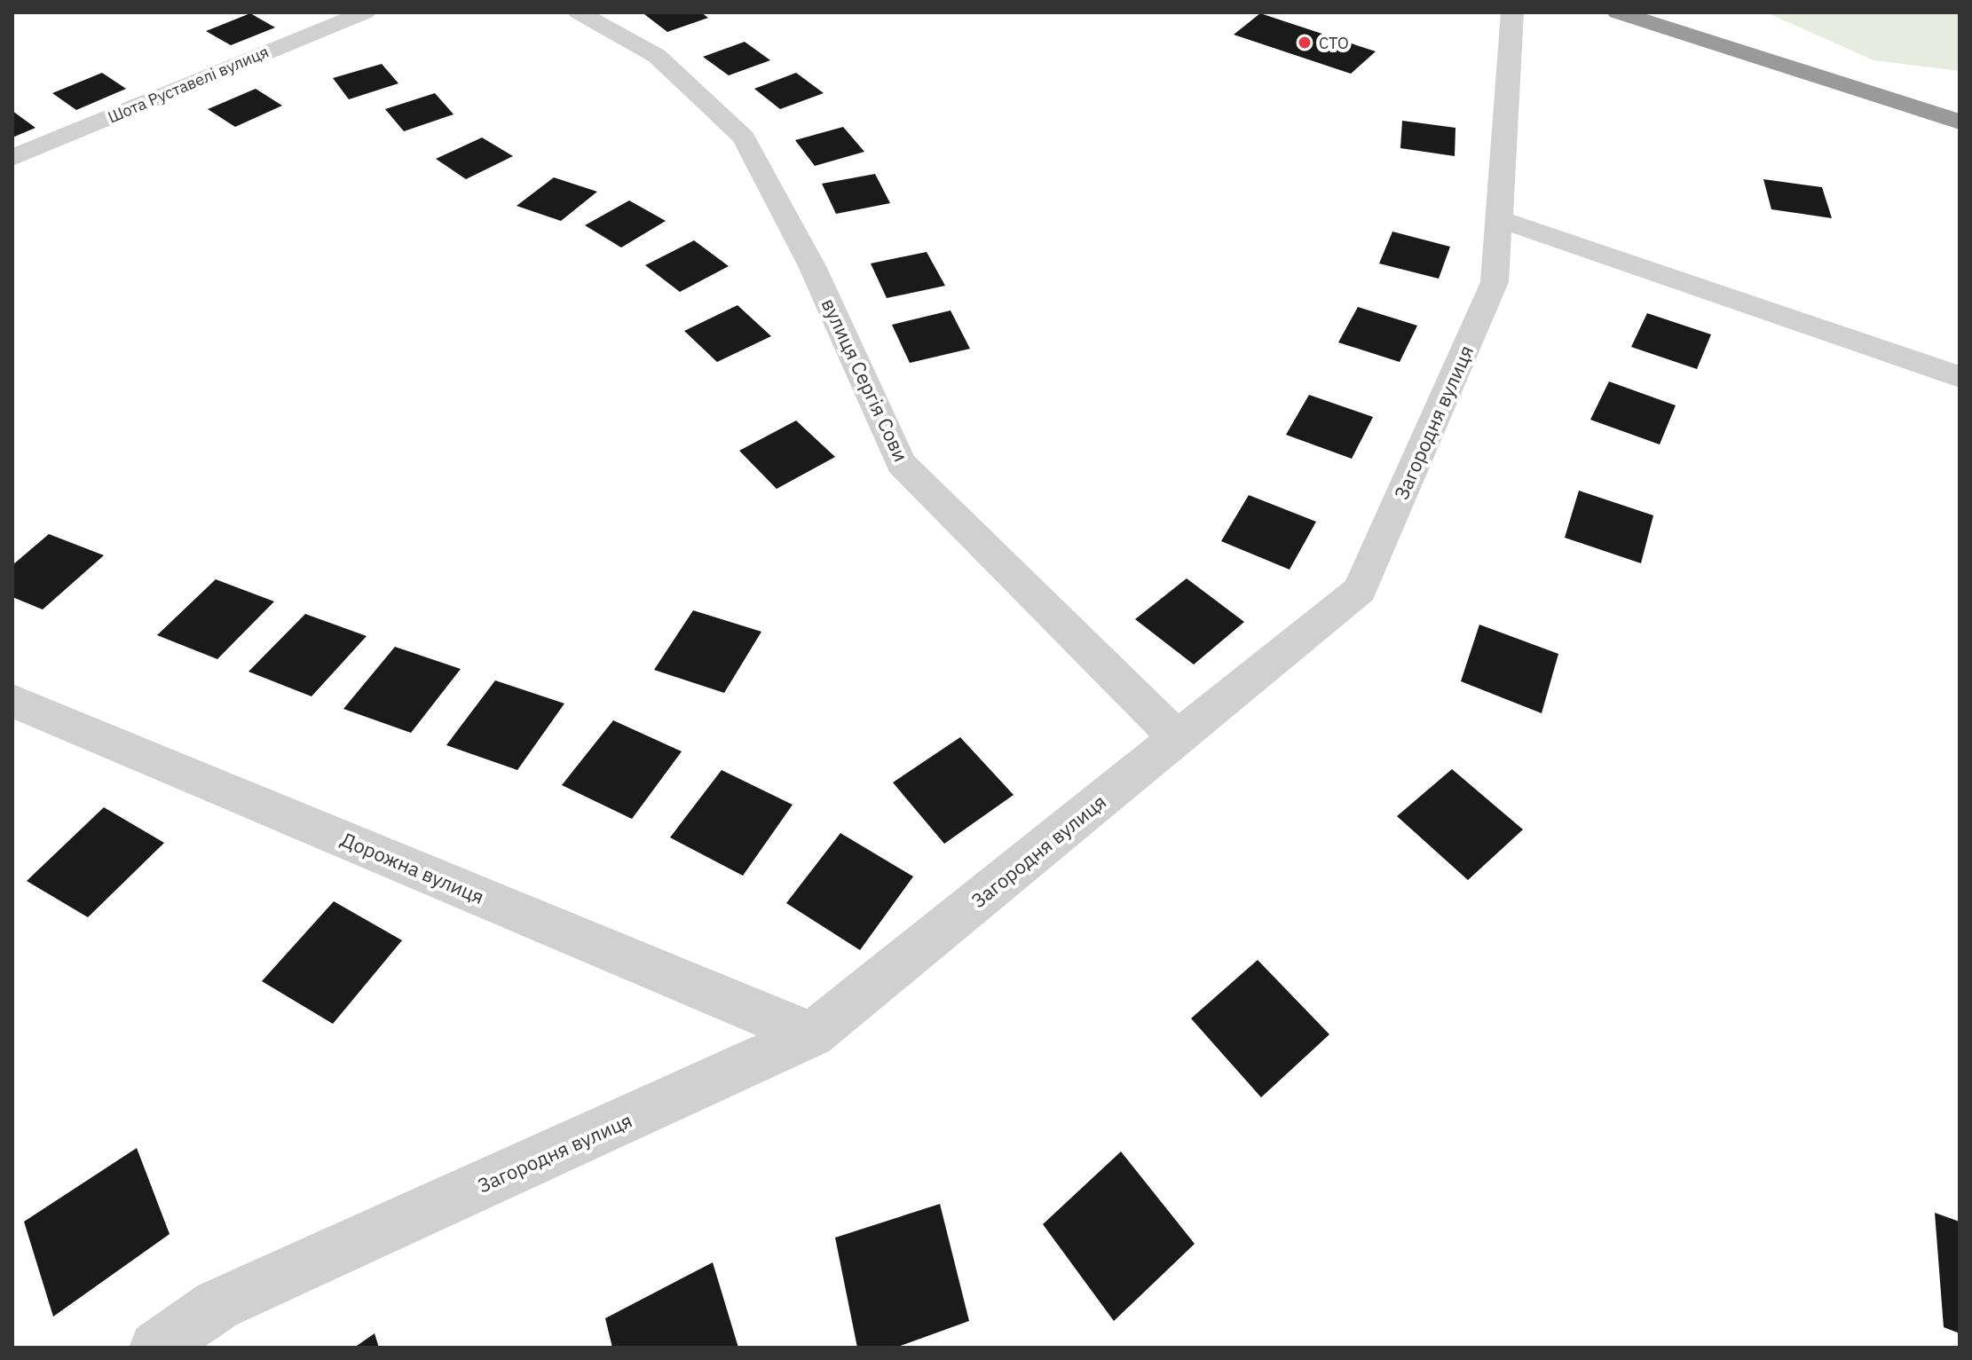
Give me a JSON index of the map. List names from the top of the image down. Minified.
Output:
{"streets":{"street":["Шота Руставелі вулиця","вулиця Сергія Сови","Загородня вулиця","Дорожна вулиця"]},"crossings":[["вулиця Сергія Сови","Загородня вулиця"],["Загородня вулиця","Дорожна вулиця"]],"places":["СТО"]}
